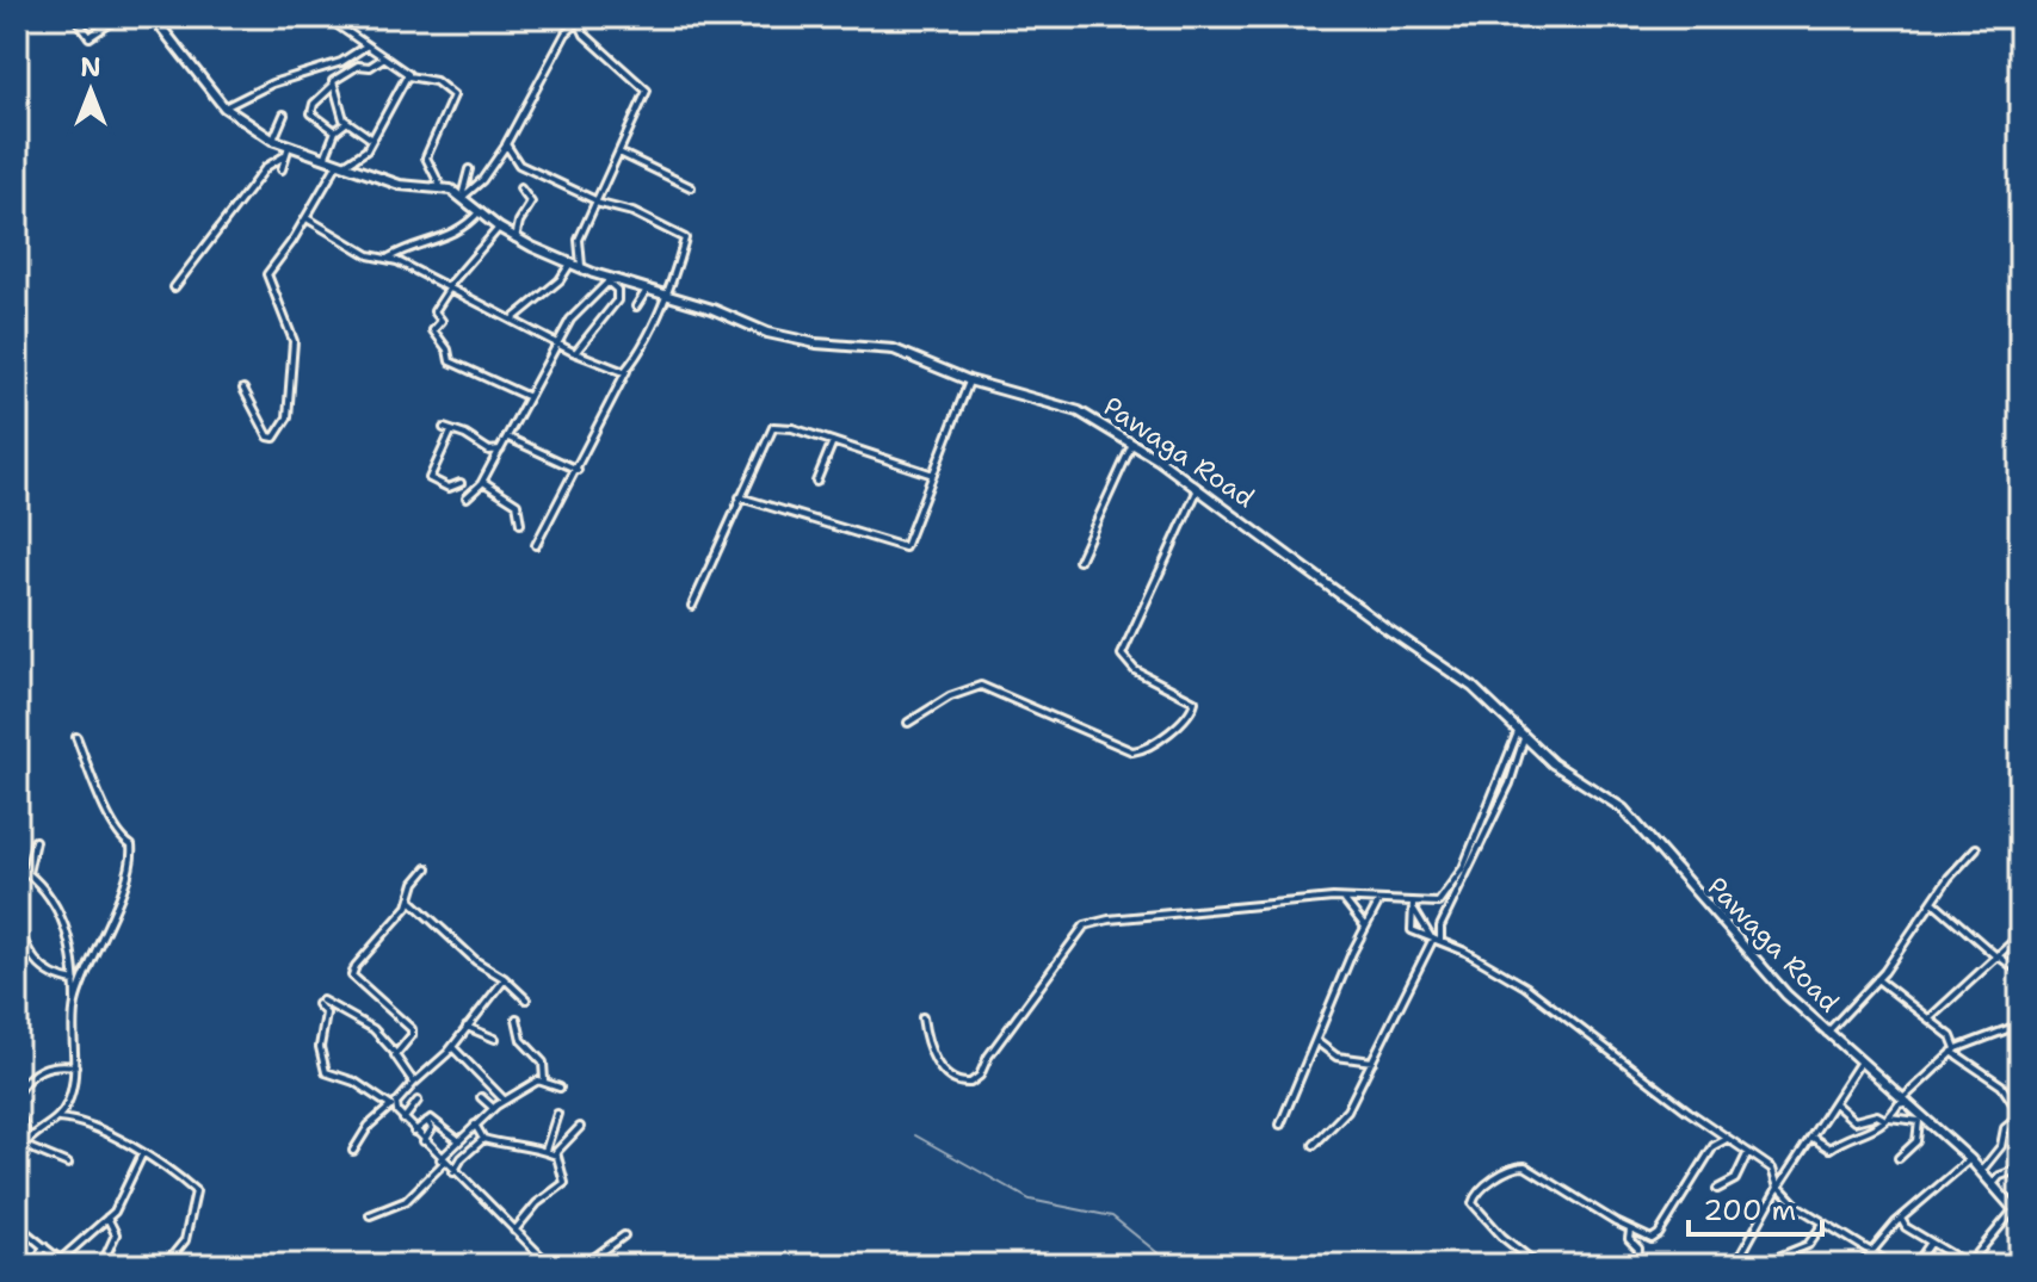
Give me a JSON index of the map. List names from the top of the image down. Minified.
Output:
{"streets":{"main road":["Pawaga Road"]},"scale_bar":"200 m","north":"top"}
